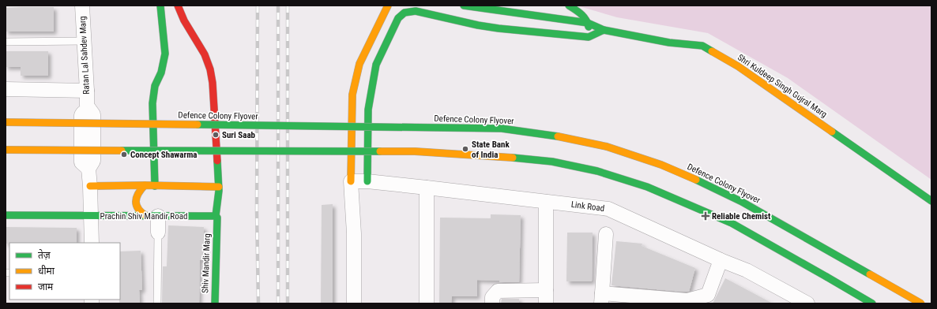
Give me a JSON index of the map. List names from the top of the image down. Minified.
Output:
{"streets":{"street":["Ratan Lal Sahdev Marg","Shri Kuldeep Singh Gujral Marg","Defence Colony Flyover","Link Road","Prachin Shiv Mandir Road","Shiv Mandir Marg"]},"crossings":[["Ratan Lal Sahdev Marg","Prachin Shiv Mandir Road"],["Prachin Shiv Mandir Road","Shiv Mandir Marg"]],"places":{"other":["Suri Saab","State Bank of India","Concept Shawarma"],"health":["Reliable Chemist"]},"legend":["तेज़","धीमा","जाम"]}
